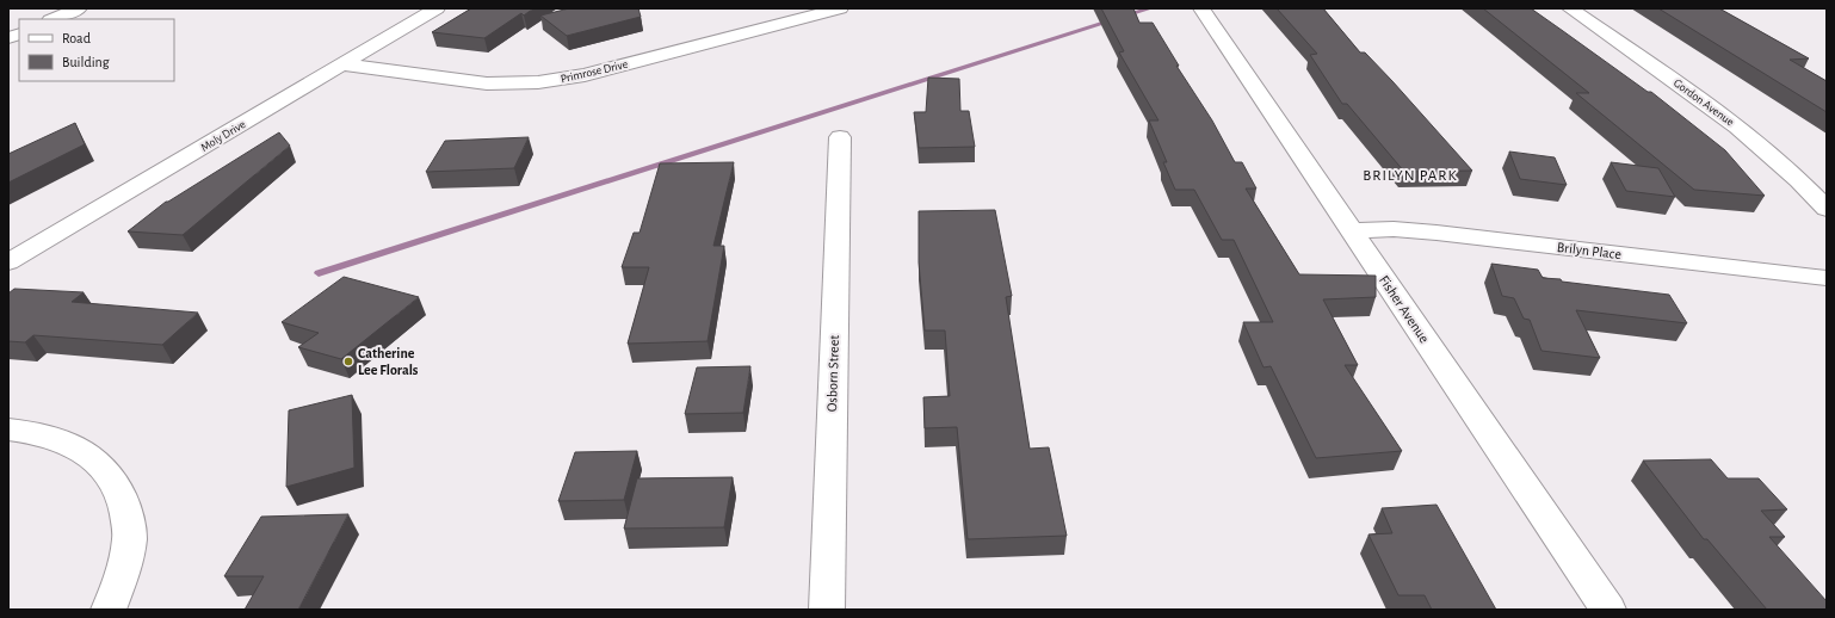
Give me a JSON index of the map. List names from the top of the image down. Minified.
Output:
{"streets":{"street":["Primrose Drive","Gordon Avenue","Moly Drive","Brilyn Place","Fisher Avenue","Osborn Street"]},"crossings":[["Primrose Drive","Moly Drive"],["Brilyn Place","Fisher Avenue"]],"districts":["BRILYN PARK"],"places":["Catherine Lee Florals"],"legend":["Road","Building"]}
